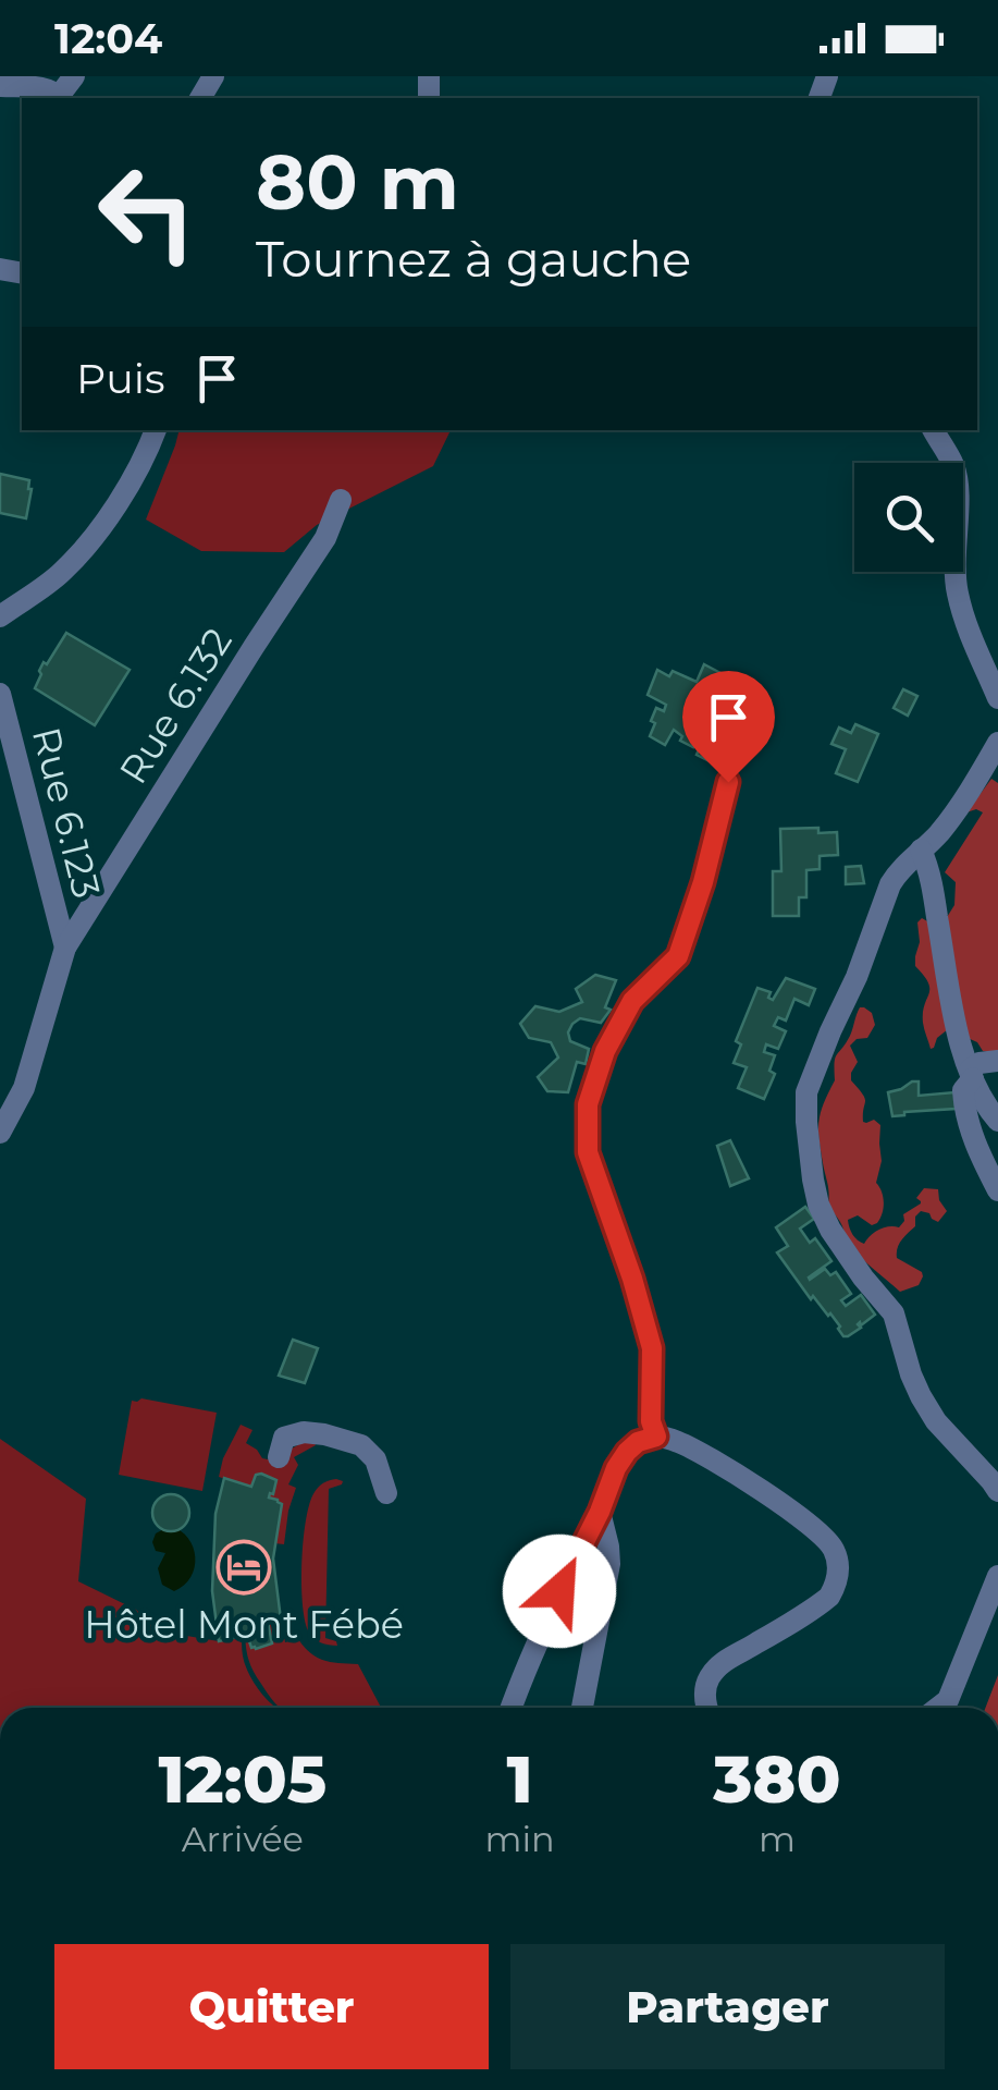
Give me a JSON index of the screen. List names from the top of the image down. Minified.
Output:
{"streets":{"street":["Rue 6.132","Rue 6.123"]},"crossings":[["Rue 6.132","Rue 6.123"]],"places":{"hotel":["Hôtel Mont Fébé"]},"page":{"status":"12:04","turn":["80 m","Tournez à gauche"],"then":"Puis","eta":["12:05","Arrivée","1","min","380","m"],"buttons":["Quitter","Partager"]}}
